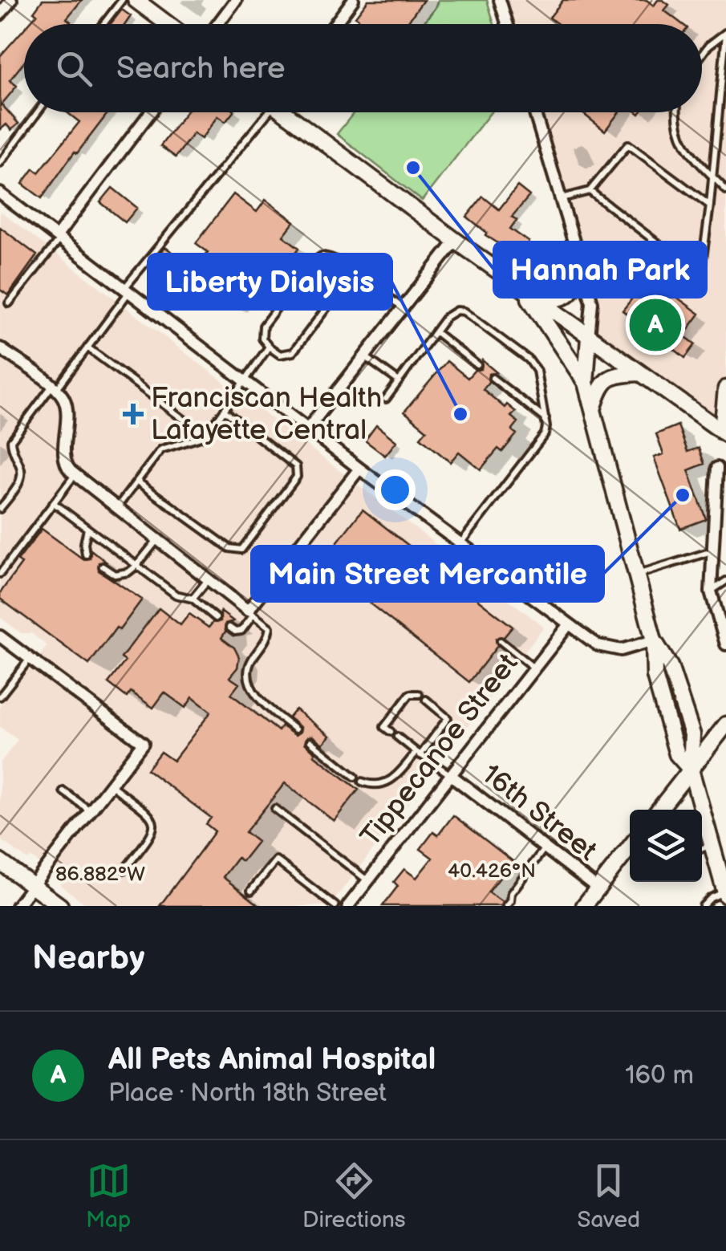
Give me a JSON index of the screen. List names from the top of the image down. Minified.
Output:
{"streets":{"street":["Tippecanoe Street","16th Street"]},"crossings":[["Tippecanoe Street","16th Street"]],"places":{"other":["Hannah Park","Liberty Dialysis","Main Street Mercantile"],"health":["Franciscan Health Lafayette Central"]},"page":{"search":"Search here","pins":"A","heading":"Nearby","list":[{"mark":"A","name":"All Pets Animal Hospital","note":"Place · North 18th Street","value":"160 m"}],"nav":["Map","Directions","Saved"]},"coordinates":["40.426°N","86.882°W"]}
